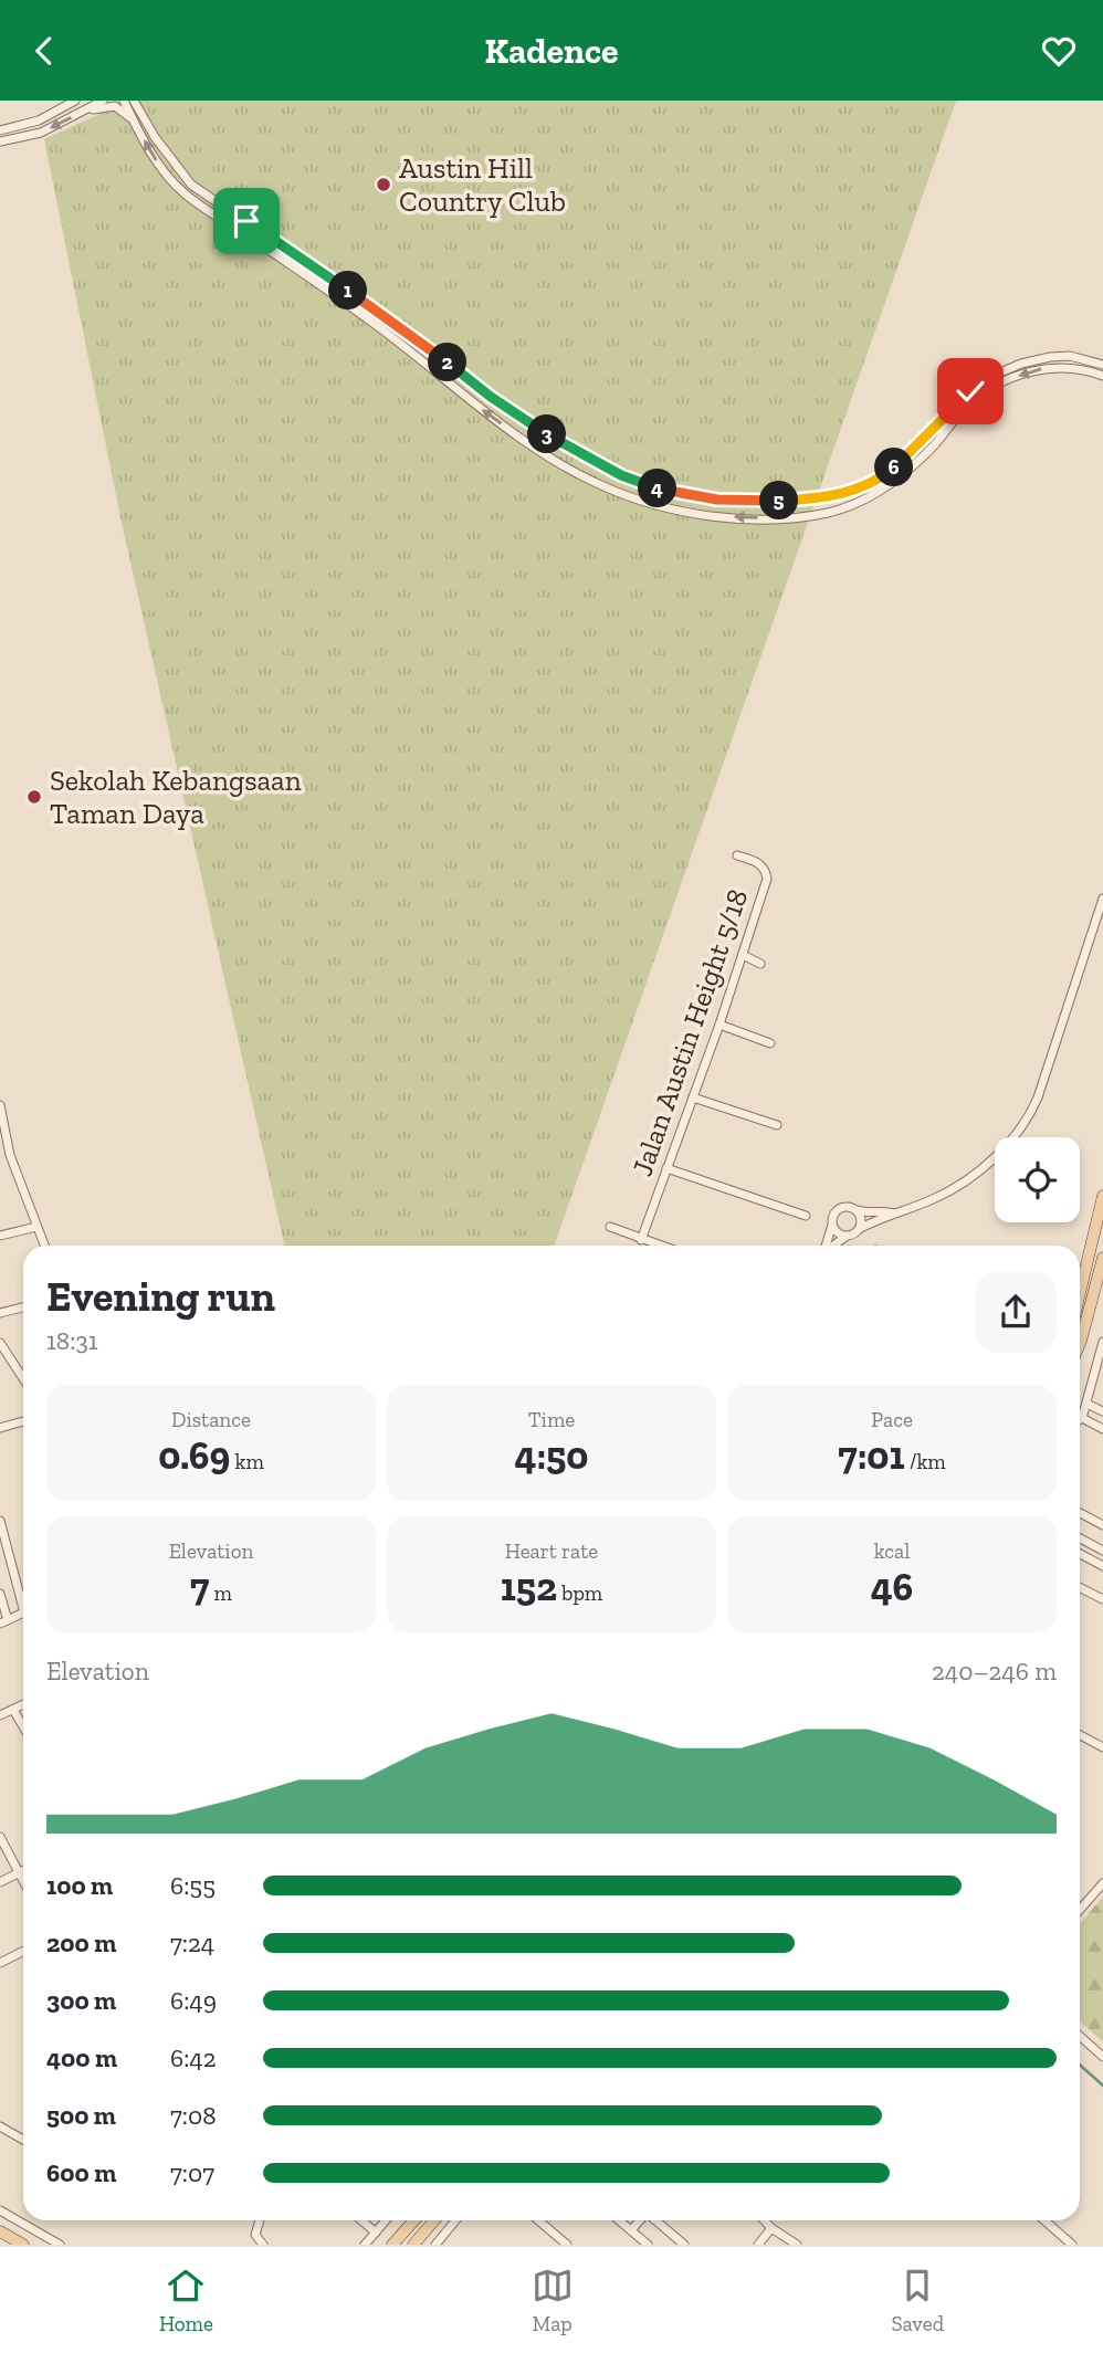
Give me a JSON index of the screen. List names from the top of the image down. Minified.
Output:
{"streets":{"street":["Jalan Austin Height 5/18"]},"places":["Austin Hill Country Club","Sekolah Kebangsaan Taman Daya"],"page":{"header":"Kadence","pins":["1","2","3","6","4","5"],"heading":["Evening run","18:31"],"stats":[["Distance","0.69 km"],["Time","4:50"],["Pace","7:01 /km"],["Elevation","7 m"],["Heart rate","152 bpm"],["kcal","46"]],"chart":["Elevation","240–246 m"],"list":[{"name":"100 m","note":"6:55"},{"name":"200 m","note":"7:24"},{"name":"300 m","note":"6:49"},{"name":"400 m","note":"6:42"},{"name":"500 m","note":"7:08"},{"name":"600 m","note":"7:07"}],"tabs":["Home","Map","Saved"]}}
